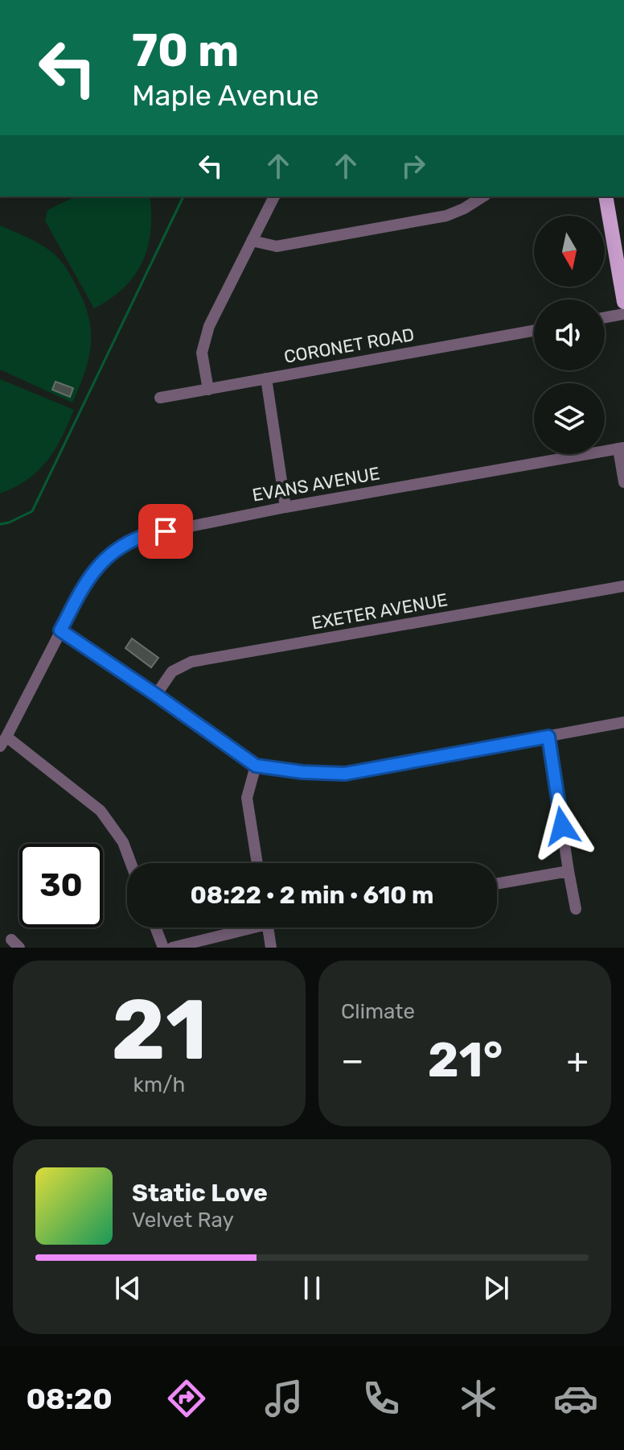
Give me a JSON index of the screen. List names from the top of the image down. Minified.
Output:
{"streets":{"street":["CORONET ROAD","EVANS AVENUE","EXETER AVENUE"]},"north":"bottom","page":{"turn":["70 m","Maple Avenue"],"limit":"30","trip":"08:22 · 2 min · 610 m","tile":[["21","km/h"],"Climate"],"heat":["−","21°","+"],"song":["Static Love","Velvet Ray"],"tabs":"08:20"}}
